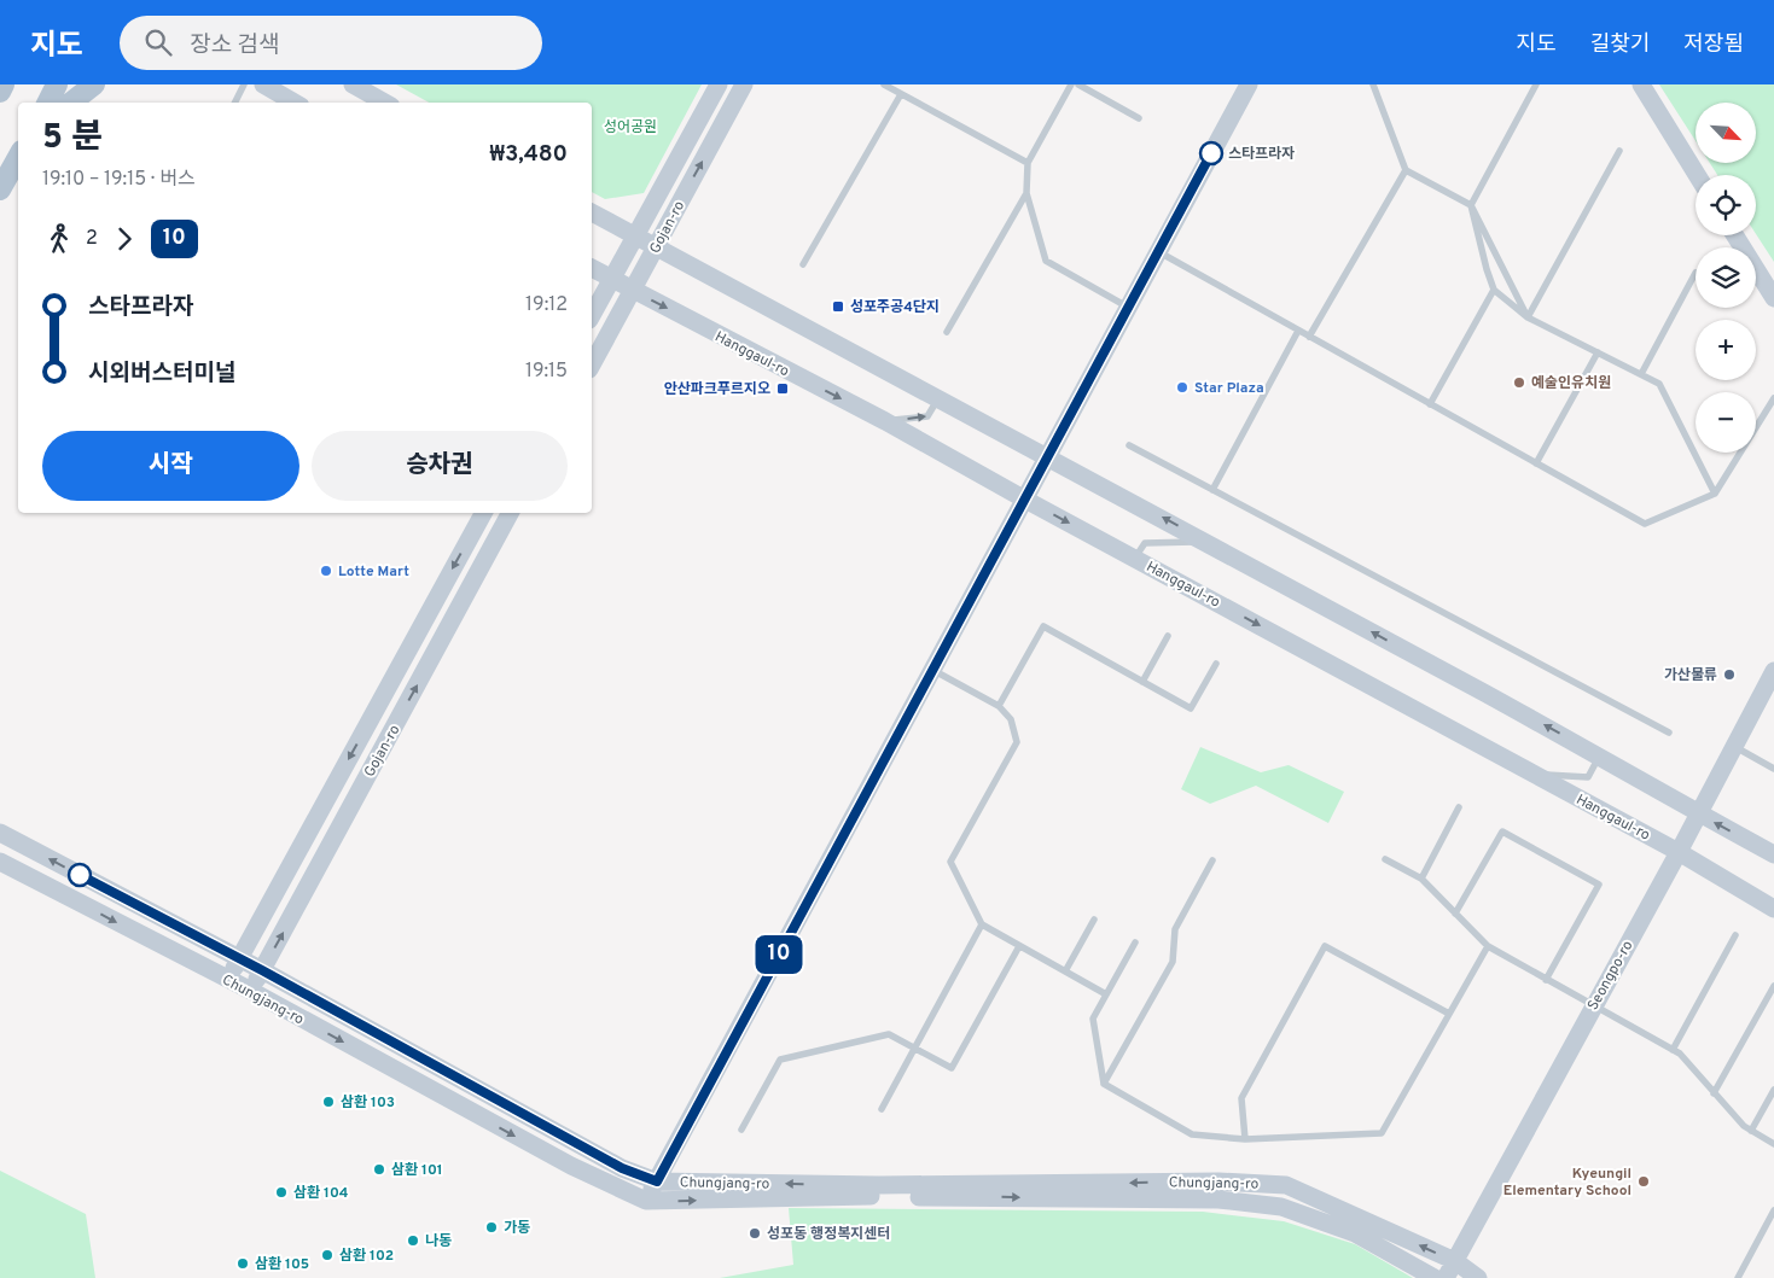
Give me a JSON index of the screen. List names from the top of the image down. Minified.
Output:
{"streets":{"street":["Gojan-ro","Hanggaul-ro","Seongpo-ro","Chungjang-ro"]},"crossings":[["Gojan-ro","Hanggaul-ro"],["Gojan-ro","Chungjang-ro"],["Hanggaul-ro","Seongpo-ro"],["Seongpo-ro","Chungjang-ro"]],"parks":["성어공원"],"places":{"other":["스타프라자","예술인유치원","Star Plaza","Lotte Mart","가산물류","삼환 103","삼환 101","Kyeungil Elementary School","삼환 104","가동","성포동 행정복지센터","나동","삼환 102","삼환 105"],"transit":["성포주공4단지","안산파크푸르지오"]},"lines":["bus line 10"],"north":"bottom right","page":{"header":"지도","search":"장소 검색","nav":["지도","길찾기","저장됨"],"on_map":"10","map_buttons":["+","−"],"heading":["5 분","19:10 – 19:15 · 버스","₩3,480"],"legs":["2","10"],"list":[{"name":"스타프라자","value":"19:12"},{"name":"시외버스터미널","value":"19:15"}],"buttons":["시작","승차권"]}}
